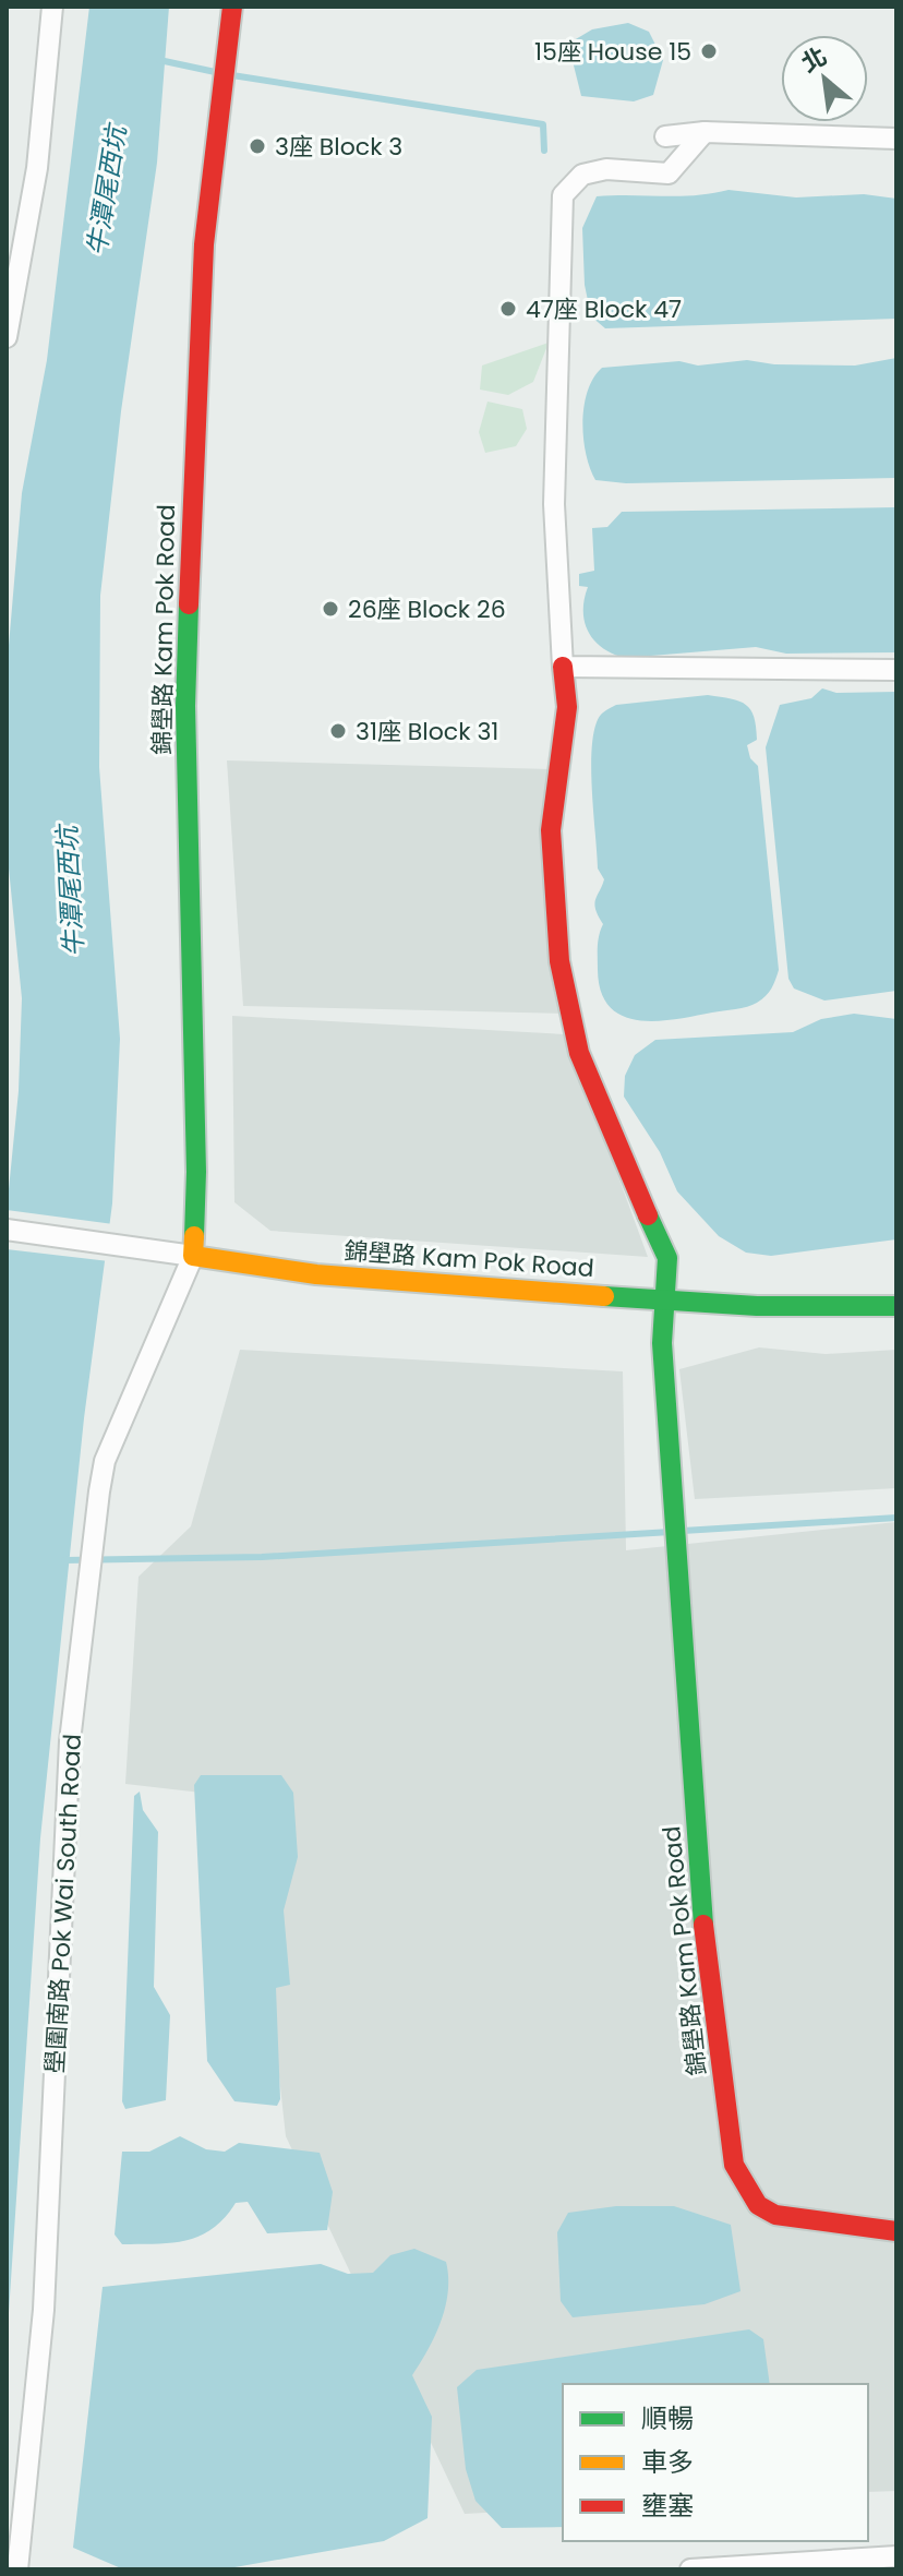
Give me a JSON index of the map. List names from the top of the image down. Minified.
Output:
{"streets":{"street":["錦壆路 Kam Pok Road","壆圍南路 Pok Wai South Road"]},"crossings":[["錦壆路 Kam Pok Road","壆圍南路 Pok Wai South Road"]],"water":["牛潭尾西坑"],"places":["15座 House 15","3座 Block 3","47座 Block 47","26座 Block 26","31座 Block 31"],"legend":["順暢","車多","壅塞"],"north":"top left"}
